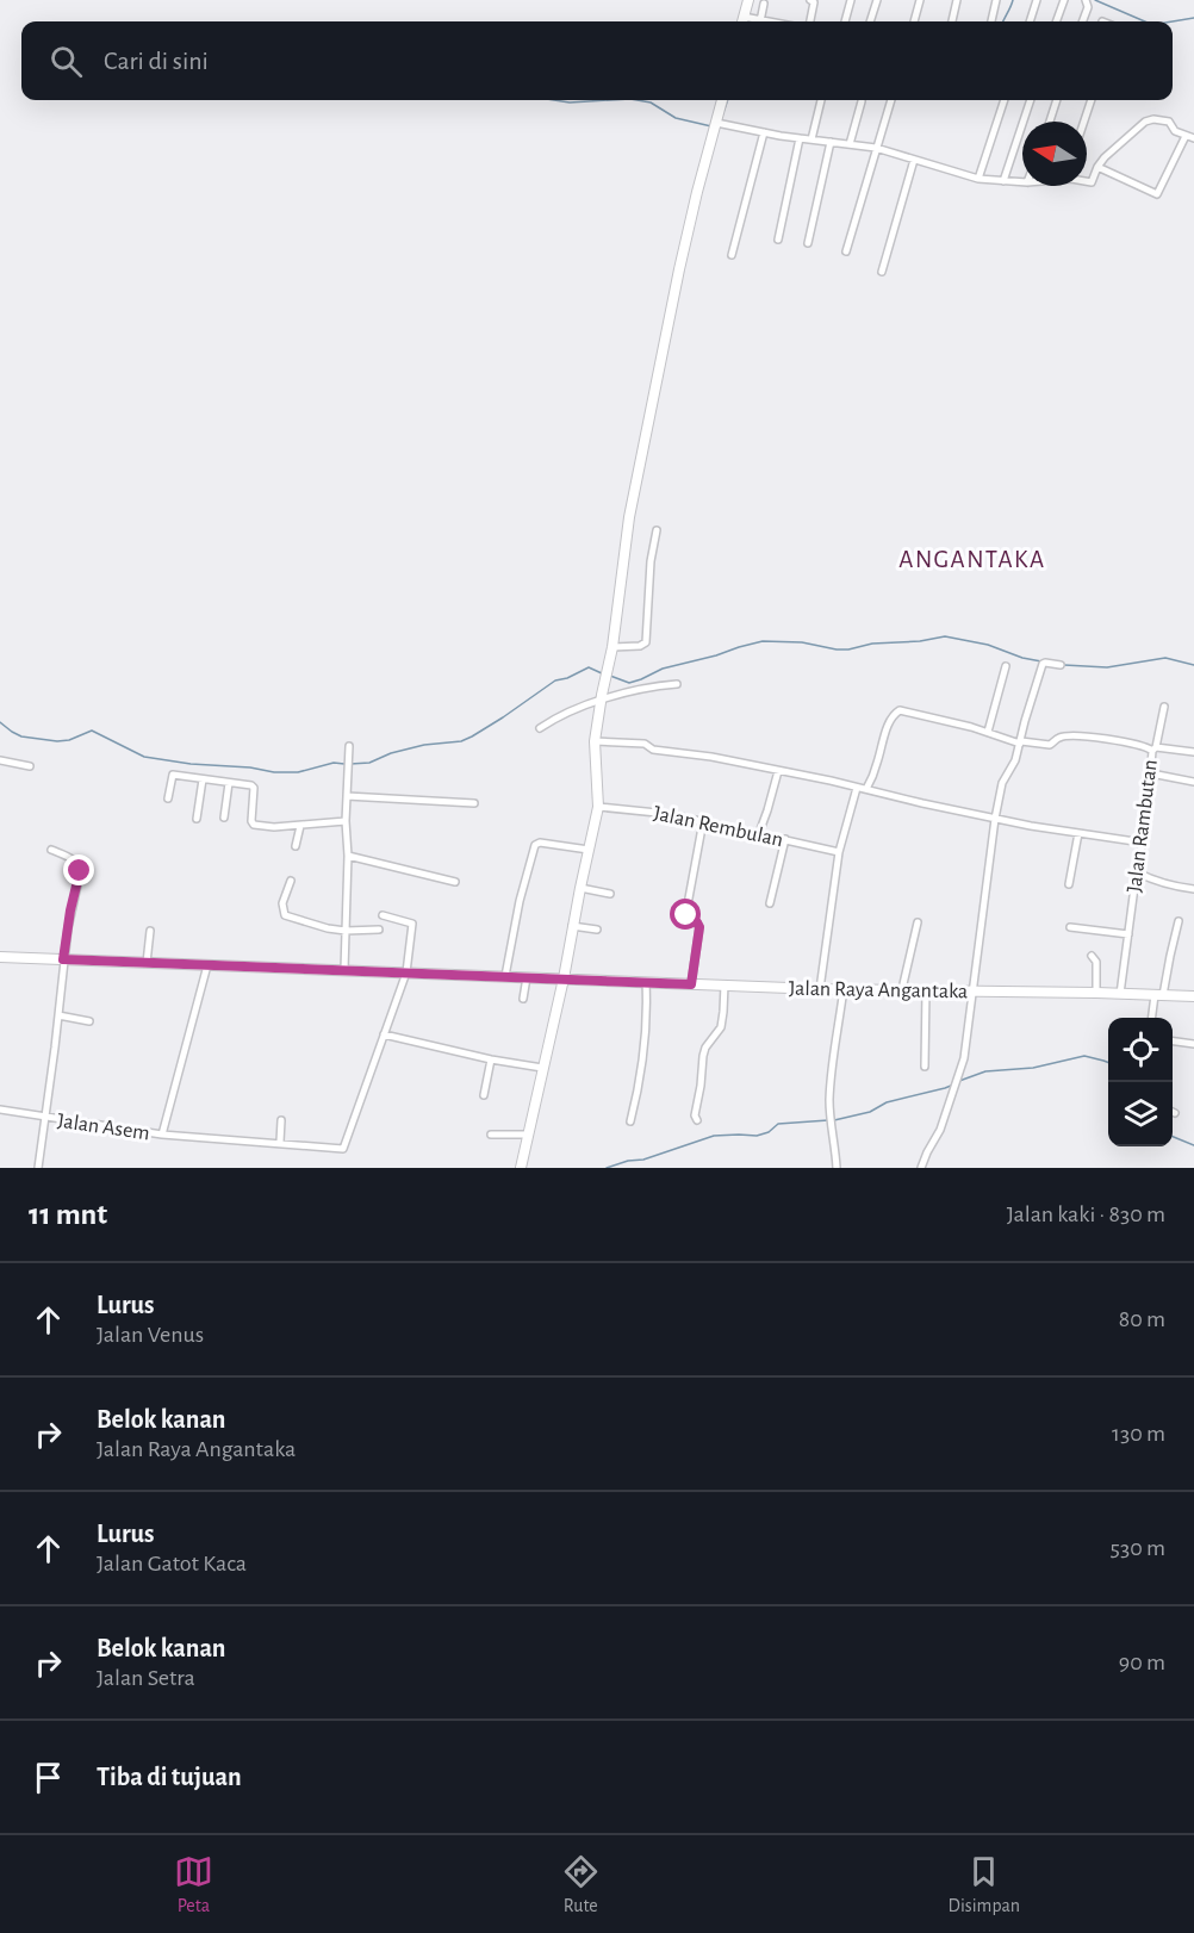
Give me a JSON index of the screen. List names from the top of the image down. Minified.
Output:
{"streets":{"main road":["Jalan Raya Angantaka"],"street":["Jalan Rembulan","Jalan Rambutan","Jalan Asem"]},"crossings":[["Jalan Rambutan","Jalan Raya Angantaka"]],"districts":["ANGANTAKA"],"north":"left","page":{"search":"Cari di sini","heading":["11 mnt","Jalan kaki · 830 m"],"list":[["Lurus","Jalan Venus","80 m"],["Belok kanan","Jalan Raya Angantaka","130 m"],["Lurus","Jalan Gatot Kaca","530 m"],["Belok kanan","Jalan Setra","90 m"],"Tiba di tujuan"],"nav":["Peta","Rute","Disimpan"]}}
